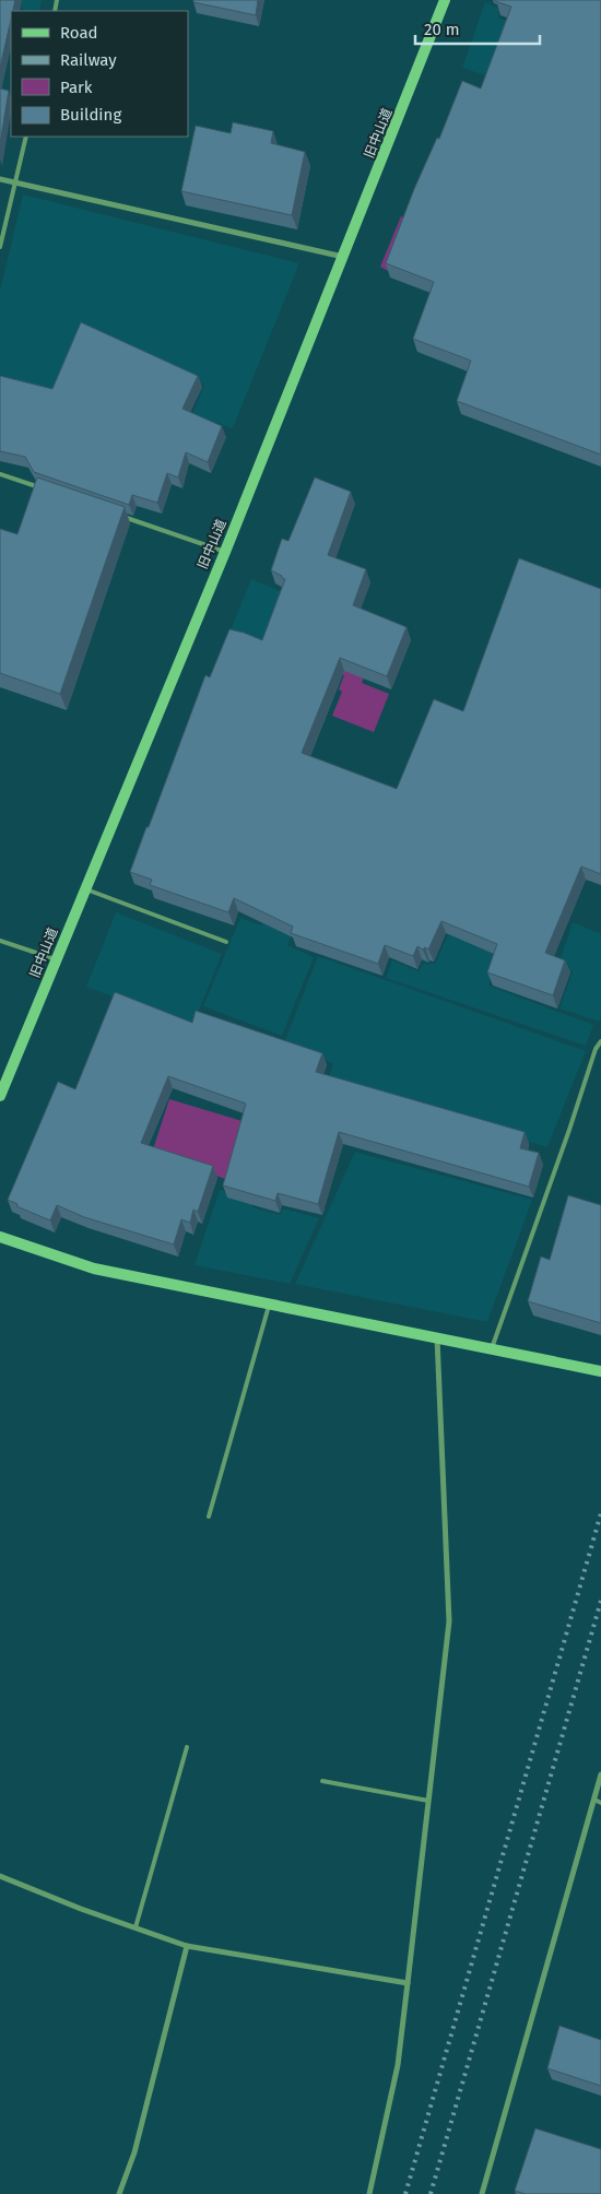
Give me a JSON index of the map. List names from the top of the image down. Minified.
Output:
{"streets":{"main road":["旧中山道"]},"legend":["Road","Railway","Park","Building"],"scale_bar":"20 m"}
